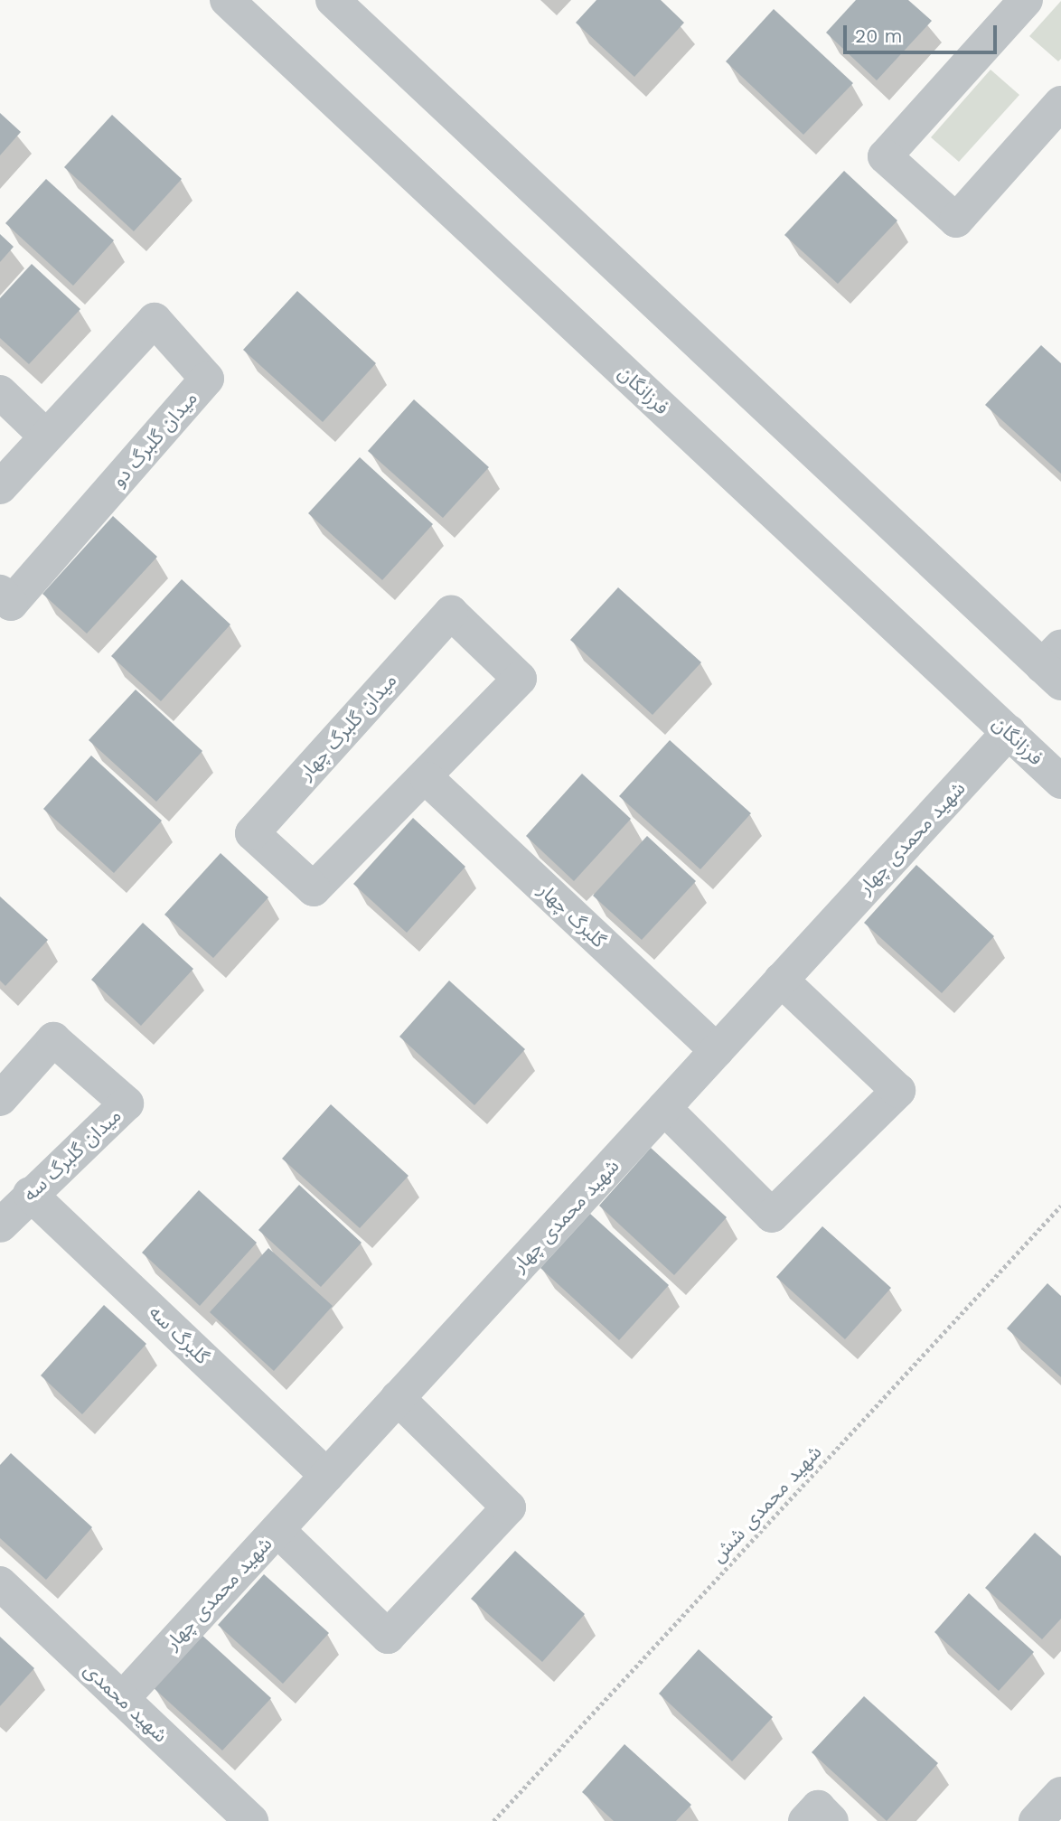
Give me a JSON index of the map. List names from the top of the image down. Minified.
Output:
{"streets":{"street":["فرزانگان","میدان گلبرگ دو","میدان گلبرگ چهار","شهید محمدی چهار","گلبرگ چهار","میدان گلبرگ سه","گلبرگ سه","شهید محمدی"],"path":["شهید محمدی شش"]},"crossings":[["فرزانگان","شهید محمدی چهار"],["میدان گلبرگ چهار","گلبرگ چهار"],["شهید محمدی چهار","گلبرگ چهار"],["شهید محمدی چهار","گلبرگ سه"],["شهید محمدی چهار","شهید محمدی"],["میدان گلبرگ سه","گلبرگ سه"]],"scale_bar":"20 m"}
